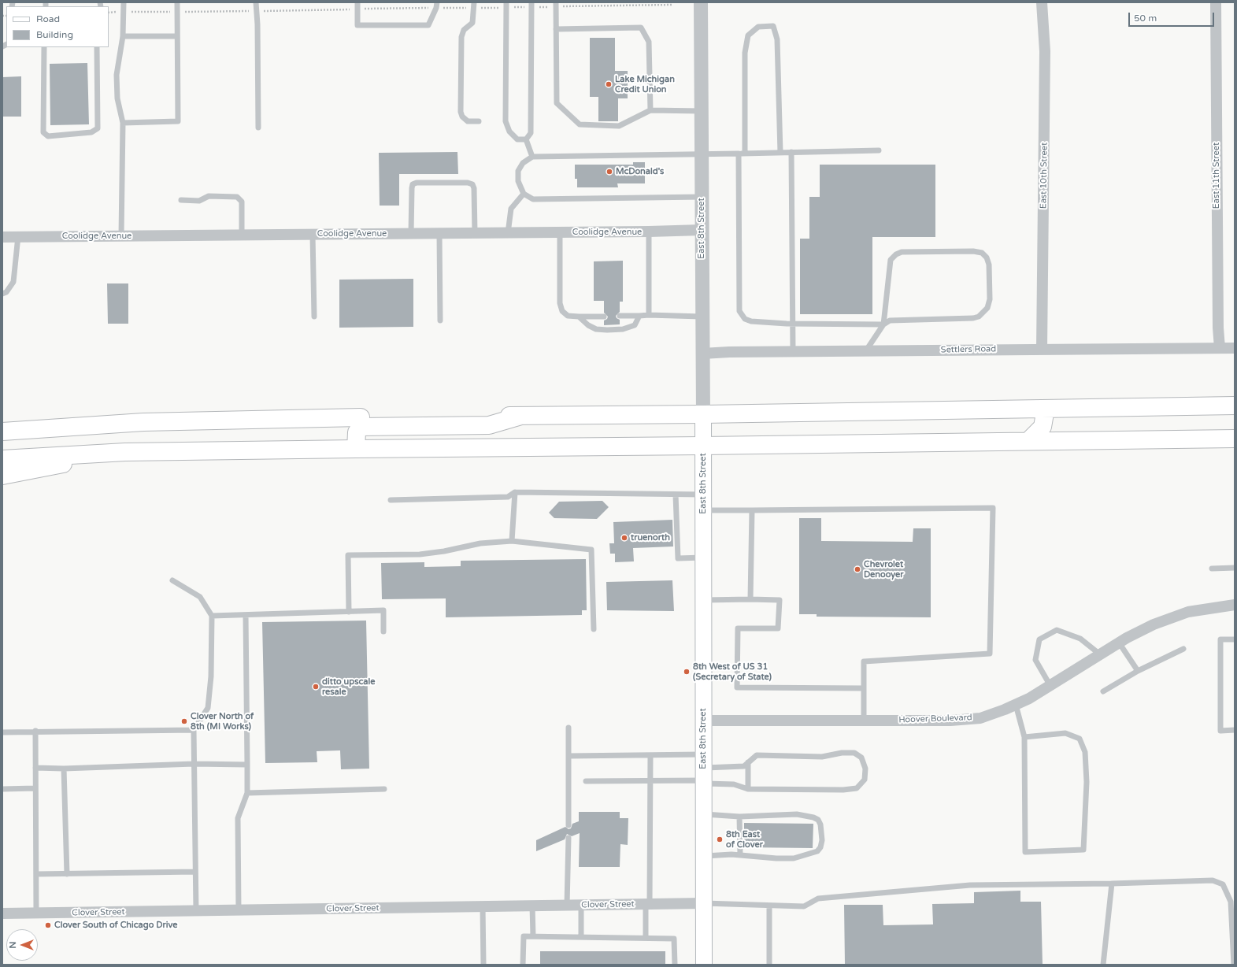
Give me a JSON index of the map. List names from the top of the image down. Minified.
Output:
{"streets":{"main road":["East 8th Street"],"street":["East 10th Street","East 11th Street","Coolidge Avenue","Settlers Road","Hoover Boulevard","Clover Street"]},"crossings":[["East 10th Street","Settlers Road"],["East 11th Street","Settlers Road"],["East 8th Street","Coolidge Avenue"],["East 8th Street","Settlers Road"],["East 8th Street","Hoover Boulevard"],["East 8th Street","Clover Street"]],"places":["Lake Michigan Credit Union","McDonald's","truenorth","Chevrolet Denooyer","8th West of US 31 (Secretary of State)","ditto upscale resale","Clover North of 8th (MI Works)","8th East of Clover","Clover South of Chicago Drive"],"legend":["Road","Building"],"scale_bar":"50 m","north":"left"}
